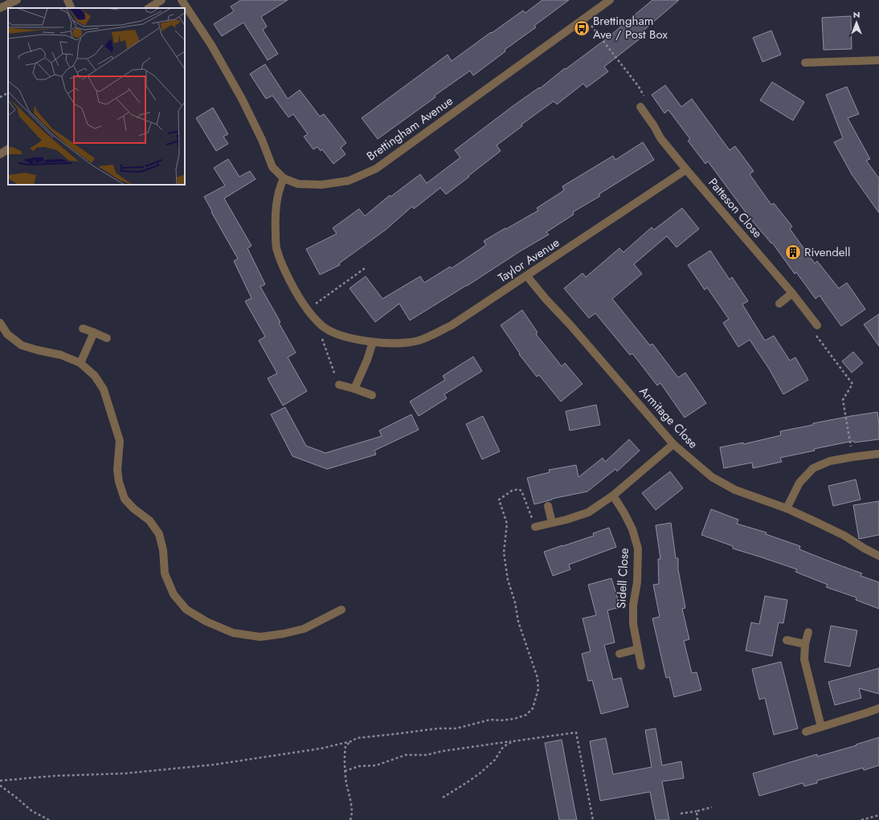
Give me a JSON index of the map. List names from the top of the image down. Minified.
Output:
{"streets":{"street":["Brettingham Avenue","Patteson Close","Taylor Avenue","Armitage Close","Sidell Close"]},"crossings":[["Brettingham Avenue","Taylor Avenue"],["Patteson Close","Taylor Avenue"],["Taylor Avenue","Armitage Close"]],"places":{"bus stop":["Brettingham Ave / Post Box"],"building":["Rivendell"]},"north":"top"}
